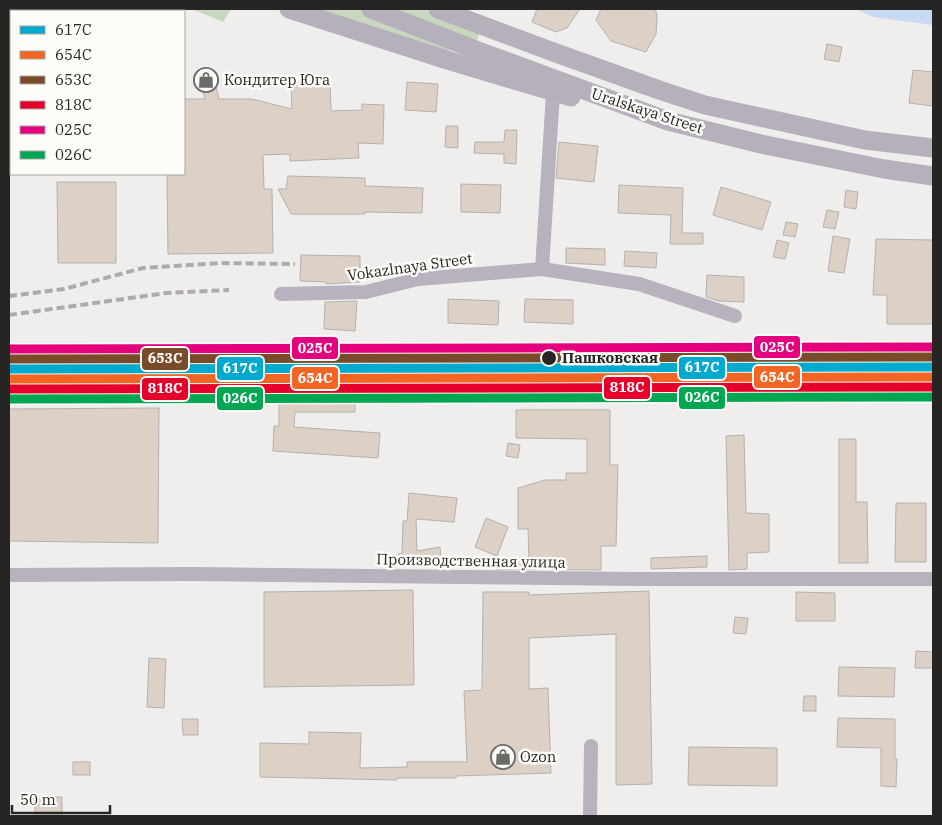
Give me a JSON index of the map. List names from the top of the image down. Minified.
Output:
{"streets":{"main road":["Uralskaya Street"],"street":["Vokazlnaya Street","Производственная улица"]},"places":{"shop":["Кондитер Юга","Ozon"],"other":["Пашковская"]},"lines":["transit line 025С","transit line 653С","transit line 617C","transit line 654С","transit line 818С","transit line 026С"],"legend":["617C","654С","653С","818С","025С","026С"],"scale_bar":"50 m"}
